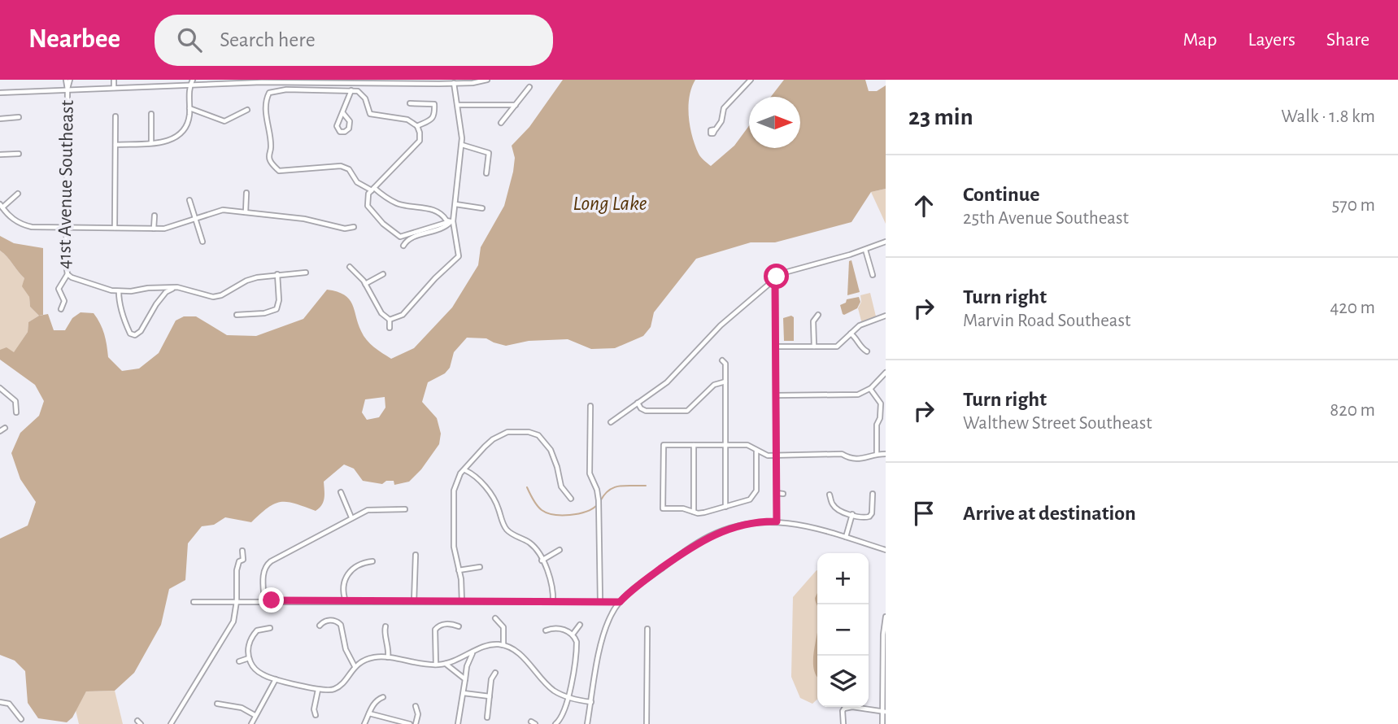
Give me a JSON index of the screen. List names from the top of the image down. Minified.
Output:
{"streets":{"street":["41st Avenue Southeast"]},"water":["Long Lake"],"north":"right","page":{"header":"Nearbee","search":"Search here","nav":["Map","Layers","Share"],"heading":["23 min","Walk · 1.8 km"],"list":[["Continue","25th Avenue Southeast","570 m"],["Turn right","Marvin Road Southeast","420 m"],["Turn right","Walthew Street Southeast","820 m"],"Arrive at destination"],"map_buttons":["+","−"]}}
